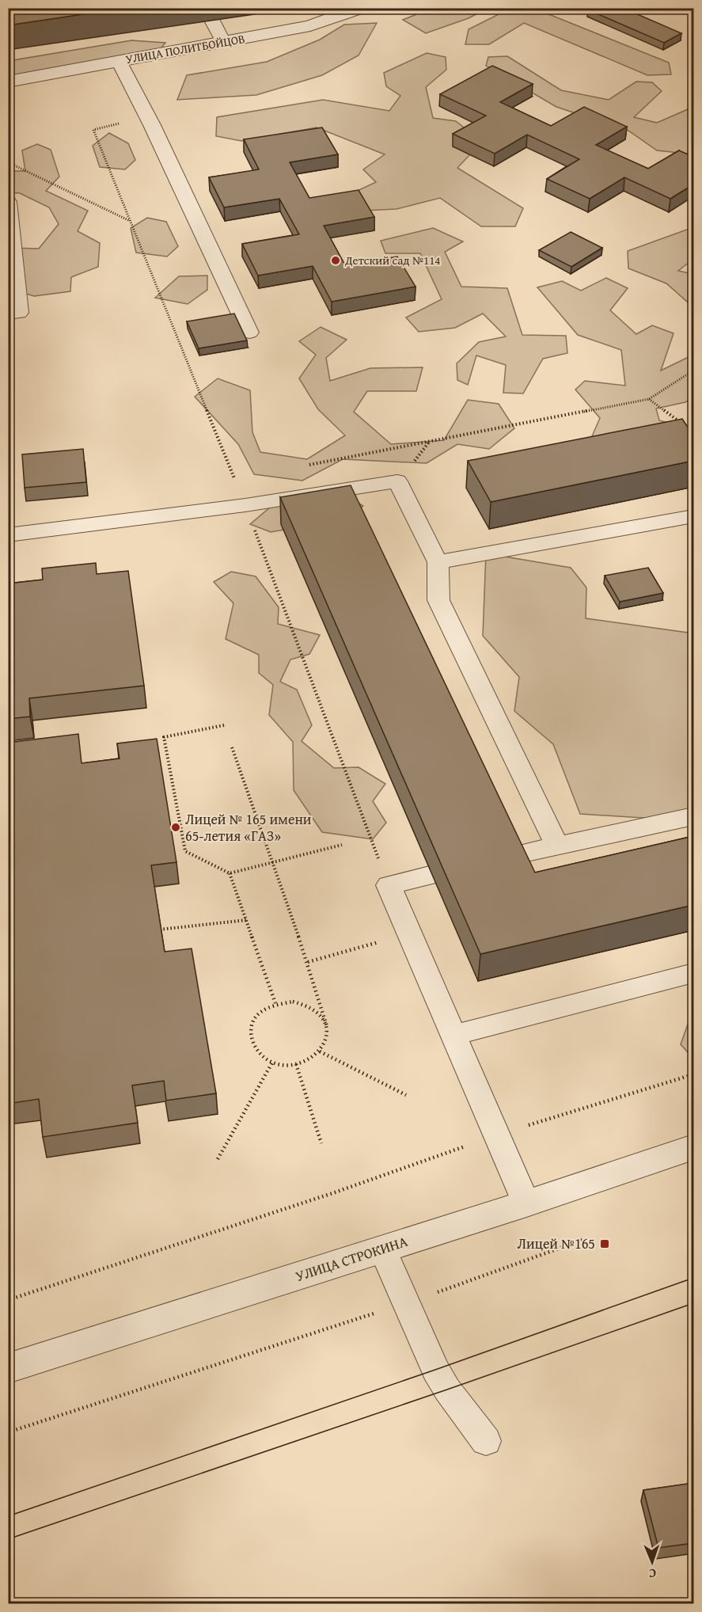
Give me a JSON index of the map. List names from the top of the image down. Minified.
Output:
{"streets":{"street":["УЛИЦА ПОЛИТБОЙЦОВ","УЛИЦА СТРОКИНА"]},"places":{"other":["Детский сад №114","Лицей № 165 имени 65-летия «ГАЗ»"],"transit":["Лицей №165"]},"north":"bottom"}
